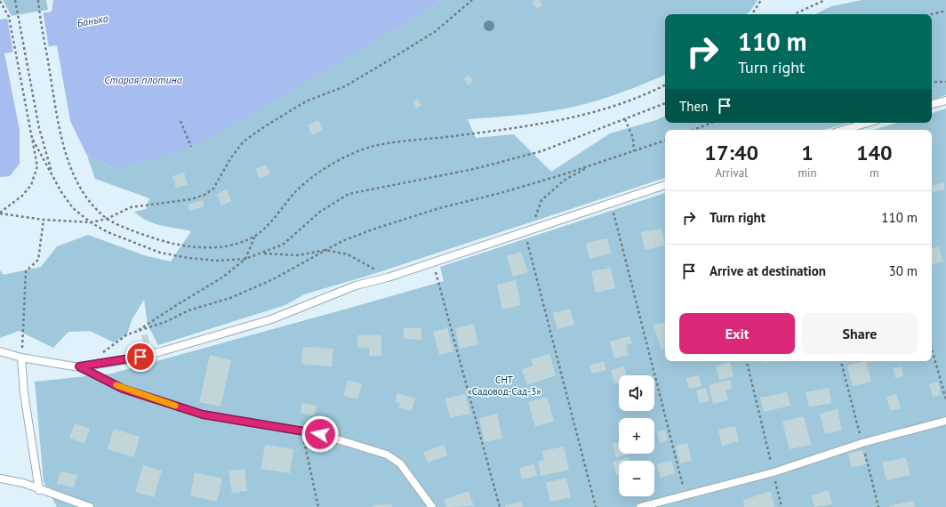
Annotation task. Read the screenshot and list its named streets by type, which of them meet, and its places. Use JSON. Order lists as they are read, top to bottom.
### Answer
{
  "water": ["Банька", "Старая плотина"],
  "parks": ["СНТ «Садовод-Сад-3»"],
  "page": {
    "turn": ["110 m", "Turn right"],
    "then": "Then",
    "eta": [
      "17:40",
      "Arrival",
      "1",
      "min",
      "140",
      "m"
    ],
    "list": [
      {
        "name": "Turn right",
        "value": "110 m"
      },
      {
        "name": "Arrive at destination",
        "value": "30 m"
      }
    ],
    "buttons": ["Exit", "Share"],
    "map_buttons": ["+", "−"]
  }
}
